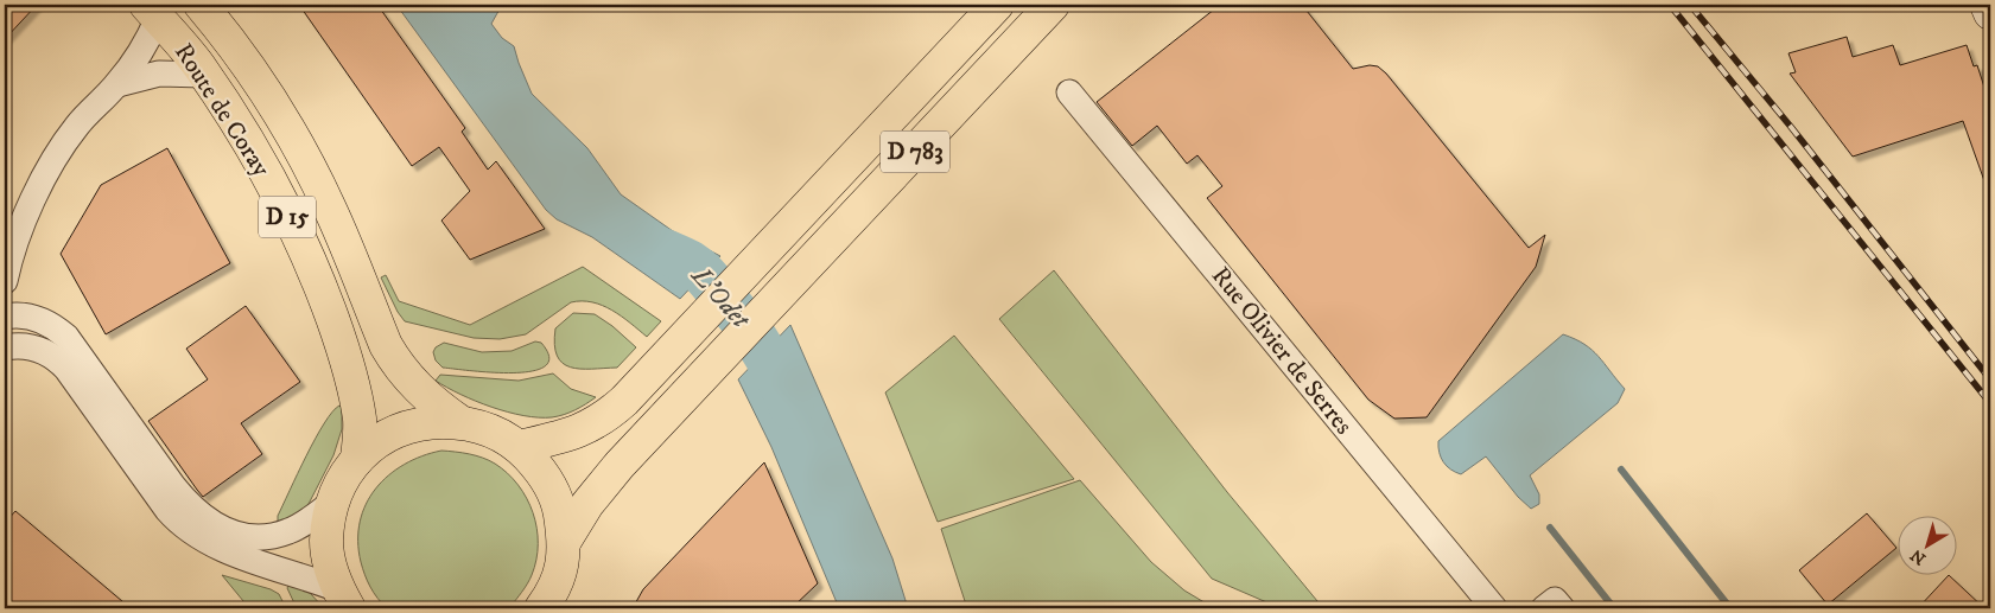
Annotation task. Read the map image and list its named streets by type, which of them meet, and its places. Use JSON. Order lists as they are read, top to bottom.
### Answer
{
  "streets": {
    "main road": ["Route de Coray", "D 783", "D 15"],
    "street": ["Rue Olivier de Serres"]
  },
  "water": ["L'Odet"],
  "north": "bottom left"
}
